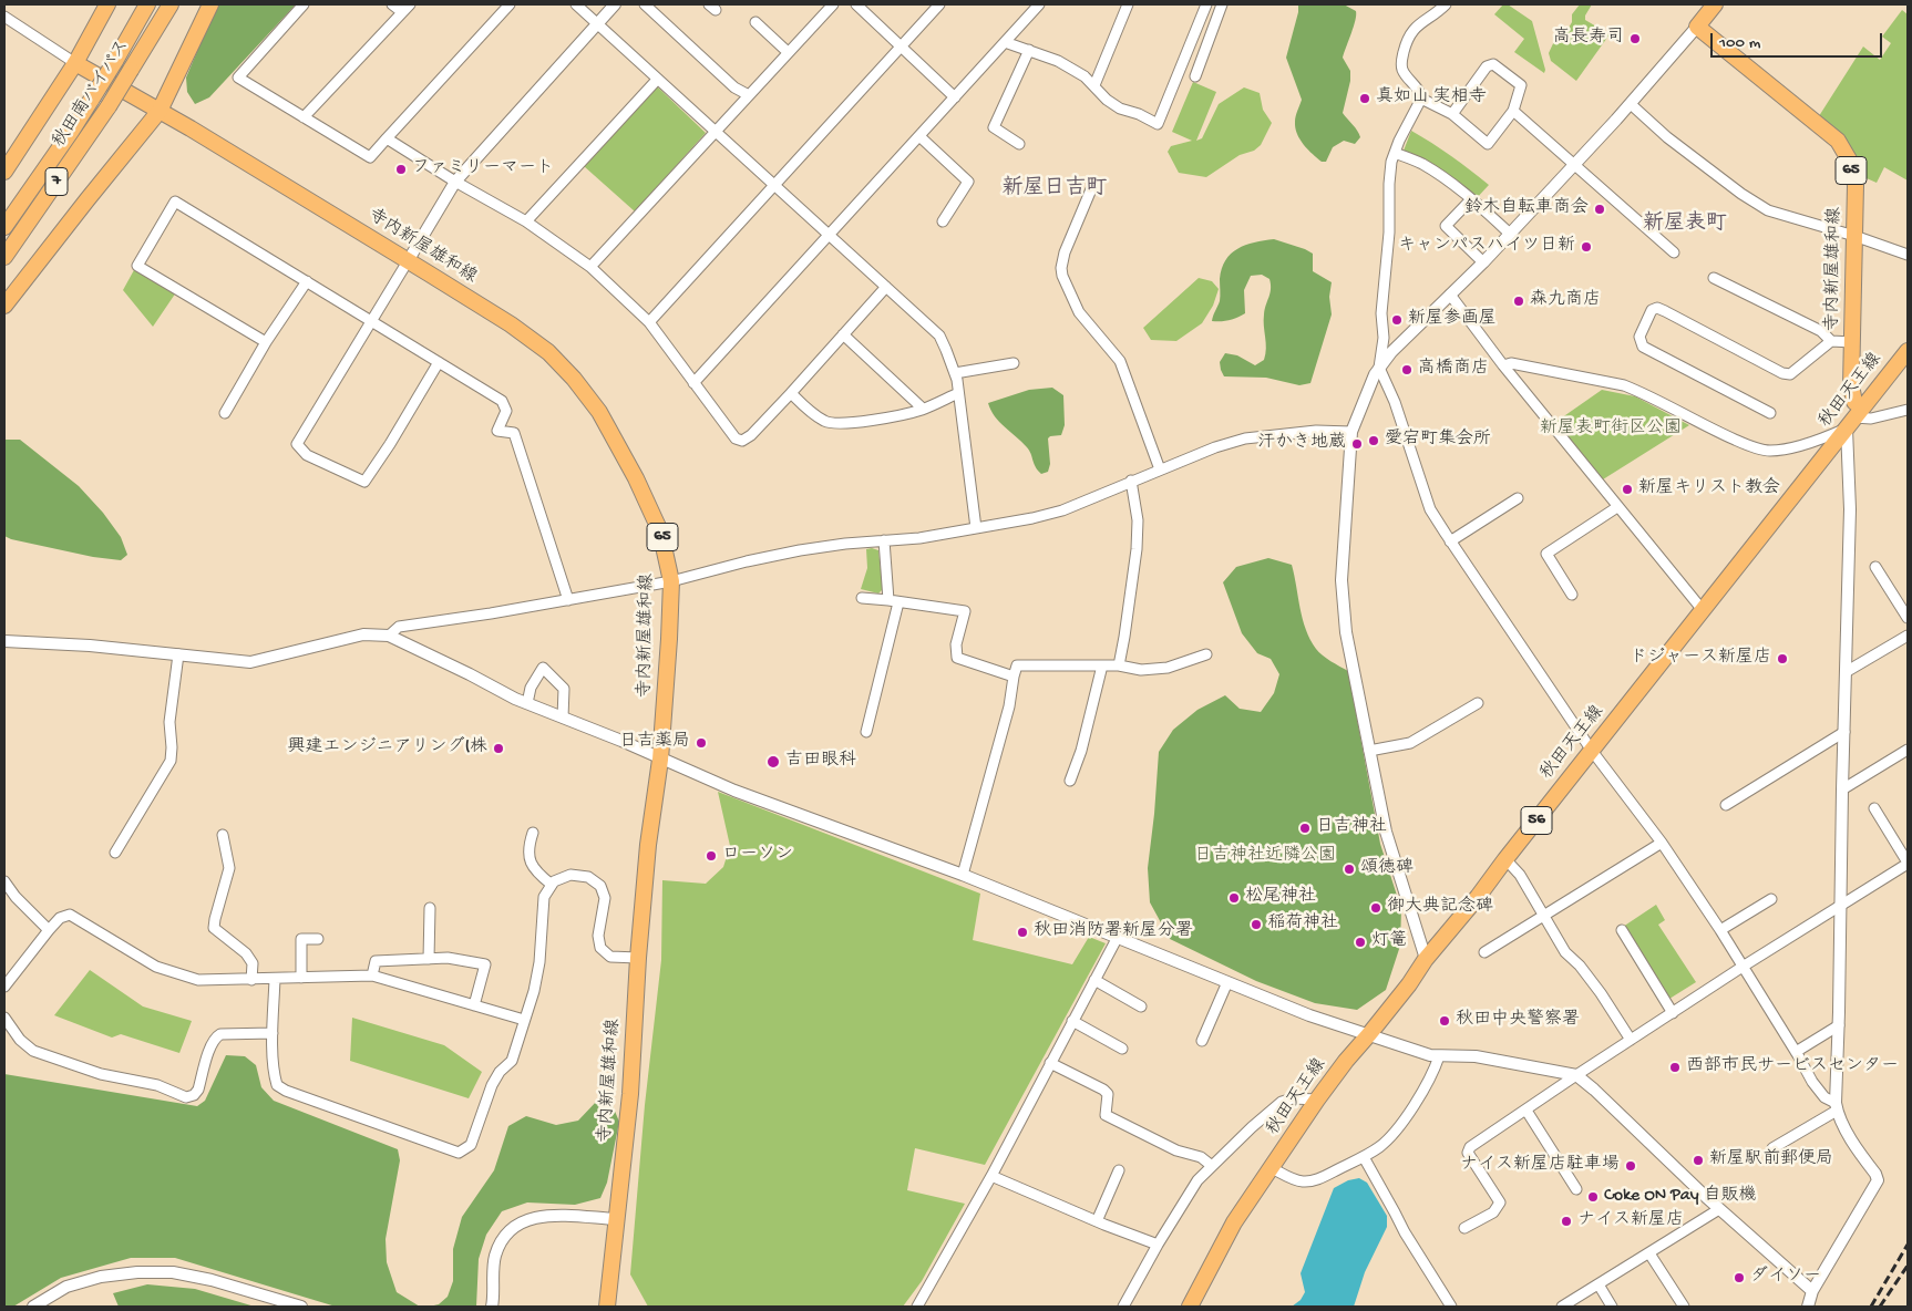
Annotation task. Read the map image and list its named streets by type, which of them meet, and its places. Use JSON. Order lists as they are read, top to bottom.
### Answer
{
  "streets": {
    "main road": [
      "秋田南バイパス",
      "65",
      "7",
      "寺内新屋雄和線",
      "秋田天王線",
      "56"
    ]
  },
  "crossings": [
    ["寺内新屋雄和線", "秋田天王線"]
  ],
  "districts": ["新屋日吉町", "新屋表町"],
  "parks": ["新屋表町街区公園", "日吉神社近隣公園"],
  "places": [
    "高長寿司",
    "真如山 実相寺",
    "ファミリーマート",
    "鈴木自転車商会",
    "キャンパスハイツ日新",
    "森九商店",
    "新屋参画屋",
    "高橋商店",
    "愛宕町集会所",
    "汗かき地蔵",
    "新屋キリスト教会",
    "ドジャース新屋店",
    "日吉薬局",
    "興建エンジニアリング(株",
    "吉田眼科",
    "日吉神社",
    "ローソン",
    "頌徳碑",
    "松尾神社",
    "御大典記念碑",
    "稲荷神社",
    "秋田消防署新屋分署",
    "灯篭",
    "秋田中央警察署",
    "西部市民サービスセンター",
    "新屋駅前郵便局",
    "ナイス新屋店駐車場",
    "Coke ON Pay 自販機",
    "ナイス新屋店",
    "ダイソー"
  ],
  "scale_bar": "100 m"
}
